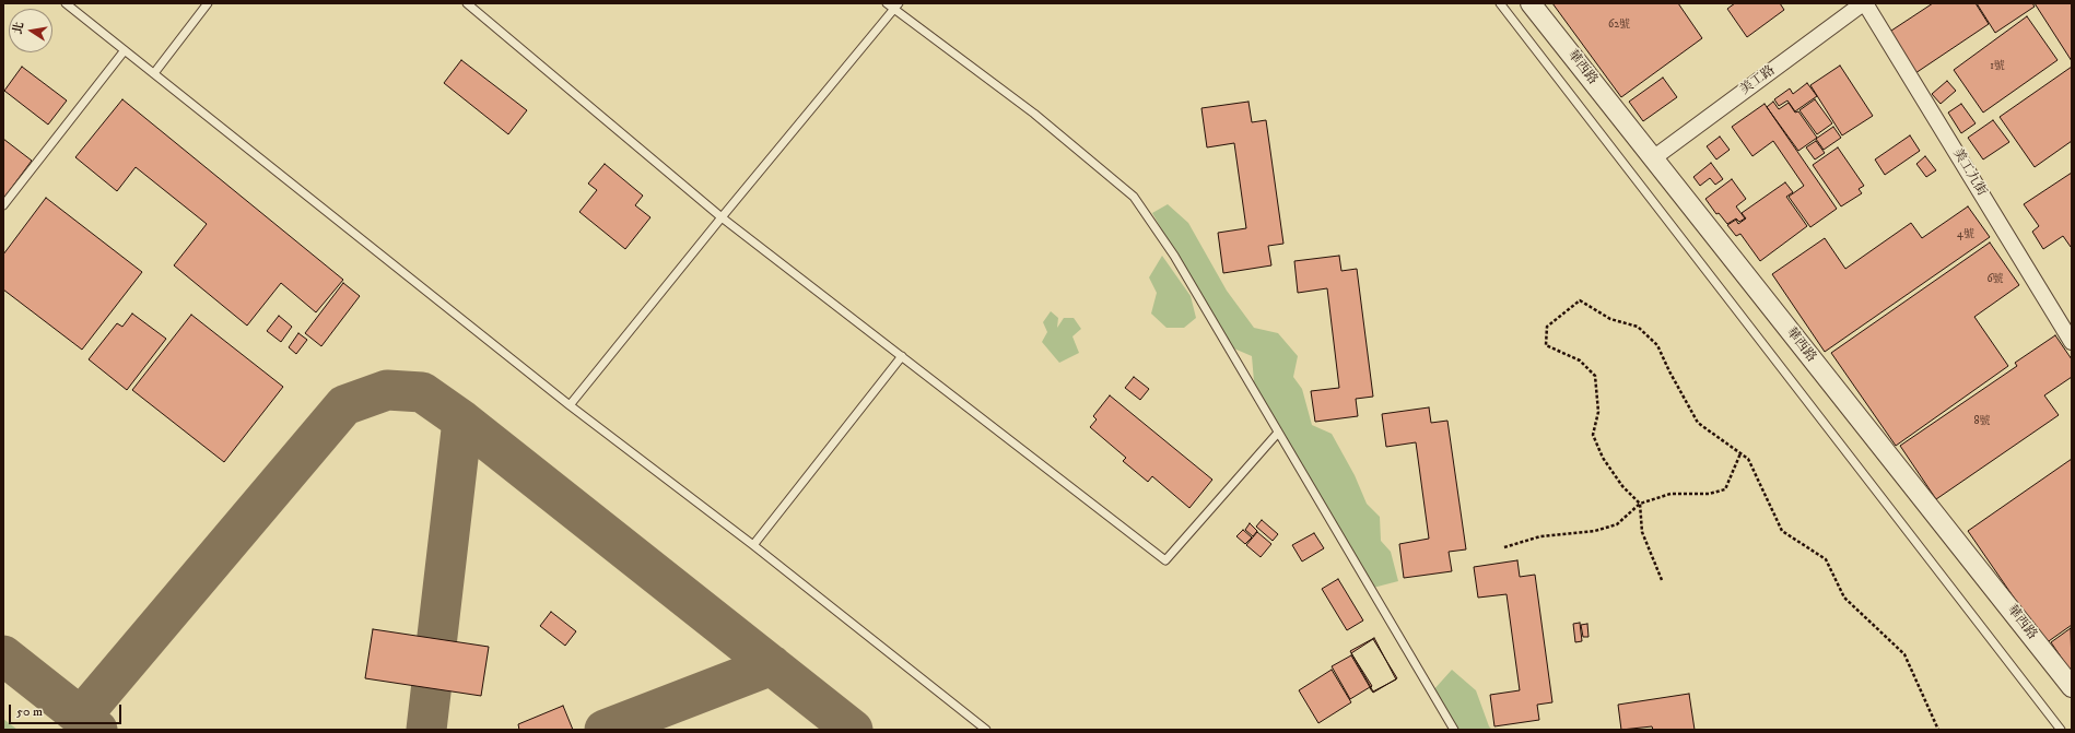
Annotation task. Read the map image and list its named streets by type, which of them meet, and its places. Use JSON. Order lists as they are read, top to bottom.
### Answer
{
  "streets": {
    "street": ["華西路", "美工路", "美工九街"]
  },
  "crossings": [
    ["華西路", "美工路"],
    ["美工路", "美工九街"]
  ],
  "house_numbers": [
    "62號",
    "1號",
    "4號",
    "6號",
    "8號"
  ],
  "scale_bar": "50 m",
  "north": "left"
}
